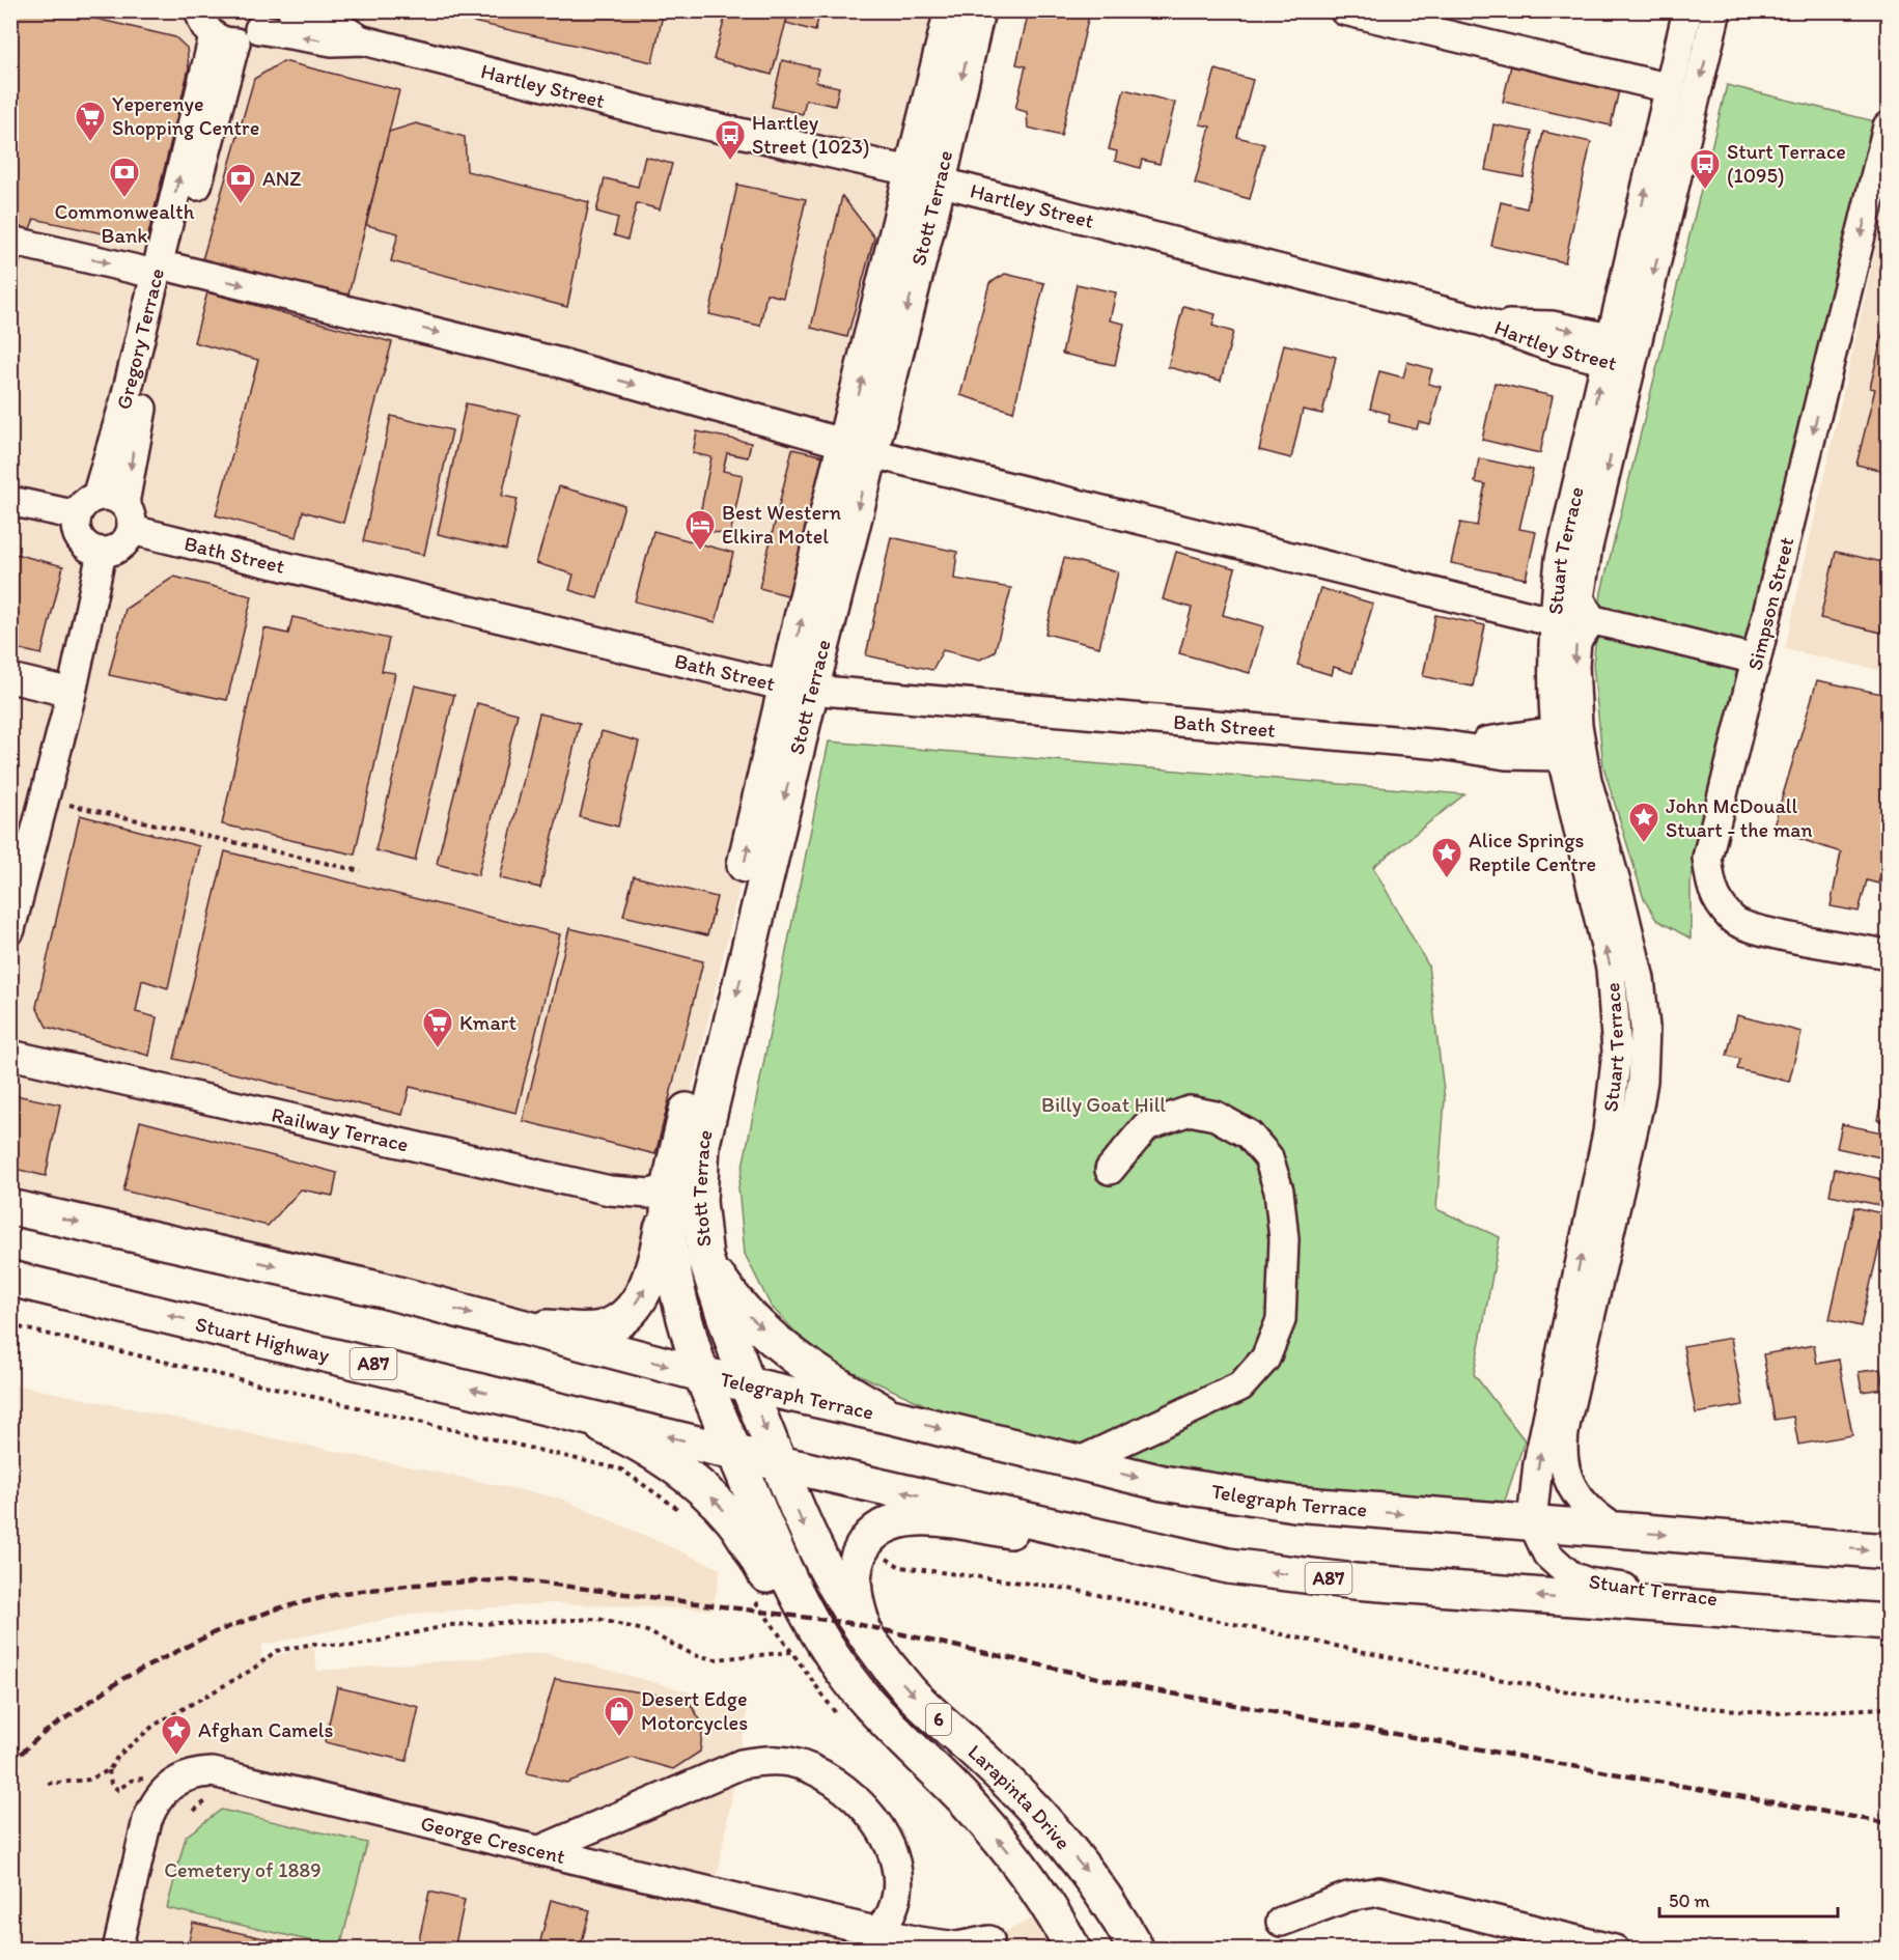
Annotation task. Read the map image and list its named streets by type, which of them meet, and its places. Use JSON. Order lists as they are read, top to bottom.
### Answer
{
  "streets": {
    "main road": [
      "Stott Terrace",
      "Stuart Highway",
      "A87",
      "Telegraph Terrace",
      "6",
      "Larapinta Drive"
    ],
    "street": [
      "Hartley Street",
      "Gregory Terrace",
      "Stuart Terrace",
      "Bath Street",
      "Simpson Street",
      "Railway Terrace",
      "George Crescent"
    ]
  },
  "crossings": [
    ["Hartley Street", "Stott Terrace"],
    ["Hartley Street", "Stuart Terrace"],
    ["Stott Terrace", "Bath Street"],
    ["Stott Terrace", "Railway Terrace"],
    ["Stott Terrace", "Telegraph Terrace"],
    ["Stott Terrace", "6"],
    ["Gregory Terrace", "Bath Street"],
    ["Stuart Terrace", "Bath Street"],
    ["Stuart Terrace", "A87"],
    ["Stuart Terrace", "Telegraph Terrace"],
    ["Stuart Highway", "A87"],
    ["Stuart Highway", "6"],
    ["Stuart Highway", "Larapinta Drive"],
    ["A87", "6"],
    ["A87", "Larapinta Drive"],
    ["Telegraph Terrace", "6"],
    ["6", "Larapinta Drive"]
  ],
  "one_way": ["Simpson Street"],
  "parks": ["Billy Goat Hill", "Cemetery of 1889"],
  "places": {
    "supermarket": ["Yeperenye Shopping Centre", "Kmart"],
    "bus stop": ["Hartley Street (1023)", "Sturt Terrace (1095)"],
    "bank": ["Commonwealth Bank", "ANZ"],
    "hotel": ["Best Western Elkira Motel"],
    "place": ["John McDouall Stuart - the man", "Alice Springs Reptile Centre", "Afghan Camels"],
    "shop": ["Desert Edge Motorcycles"]
  },
  "scale_bar": "50 m"
}
